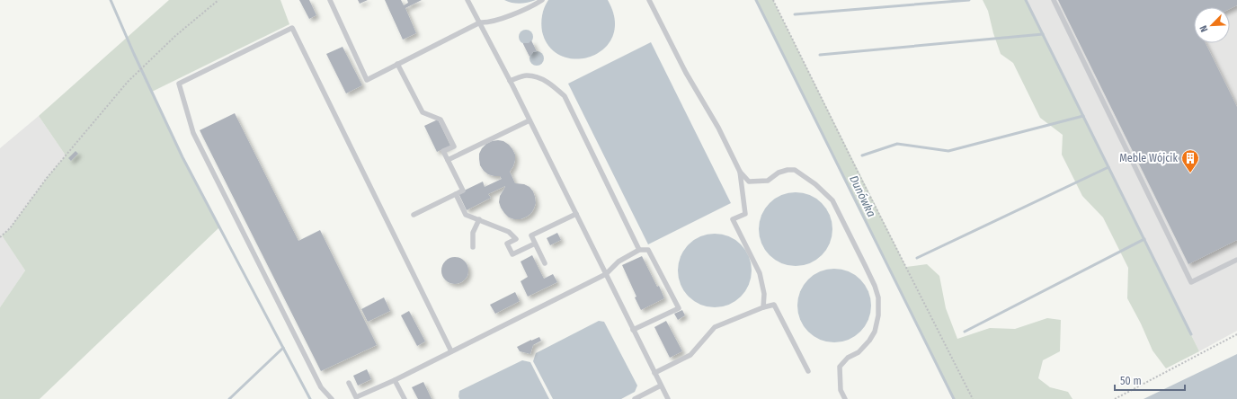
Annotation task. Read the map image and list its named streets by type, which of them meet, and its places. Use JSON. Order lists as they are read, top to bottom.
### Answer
{
  "water": ["Dunówka"],
  "places": {
    "building": ["Meble Wójcik"]
  },
  "scale_bar": "50 m",
  "north": "bottom left"
}
